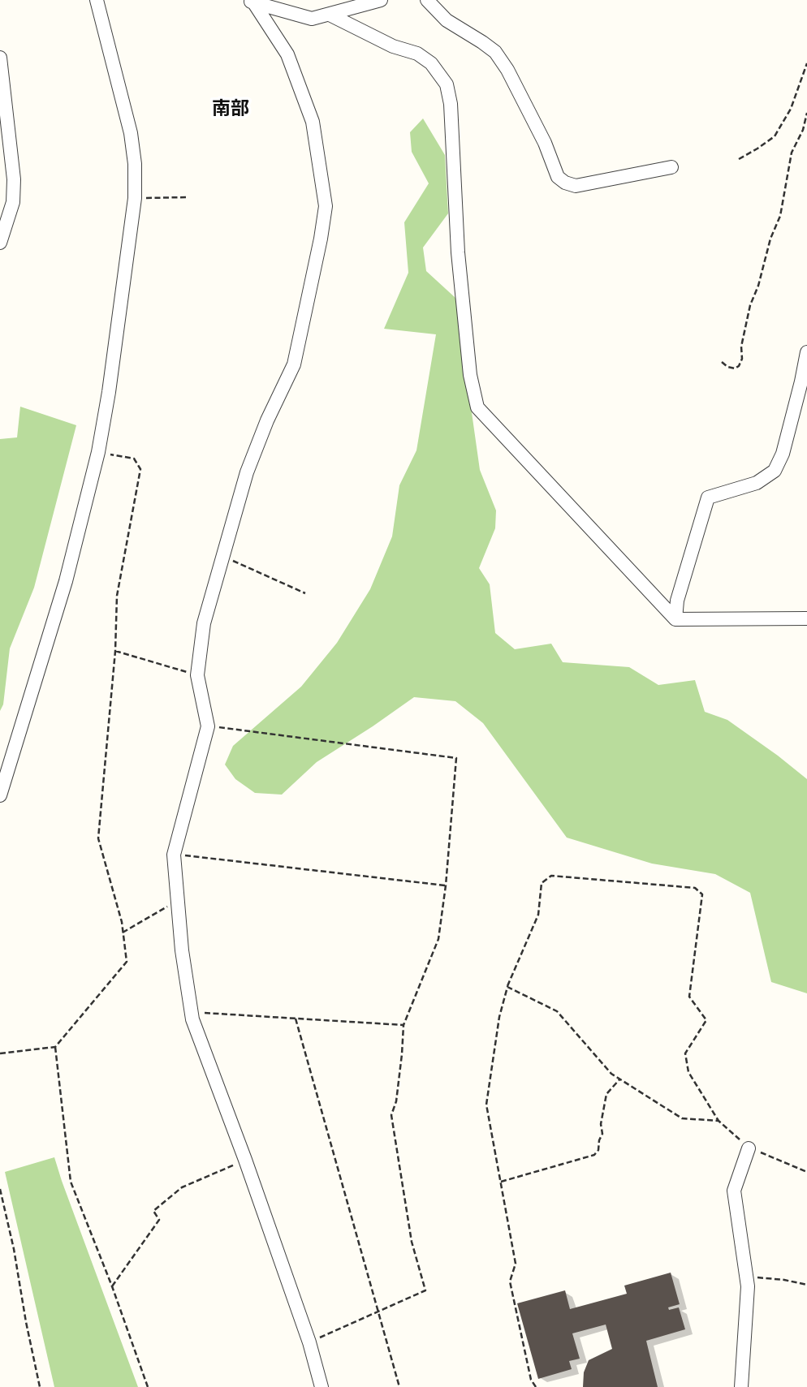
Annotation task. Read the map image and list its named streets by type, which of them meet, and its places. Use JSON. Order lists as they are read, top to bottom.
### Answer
{
  "districts": ["南部"]
}
